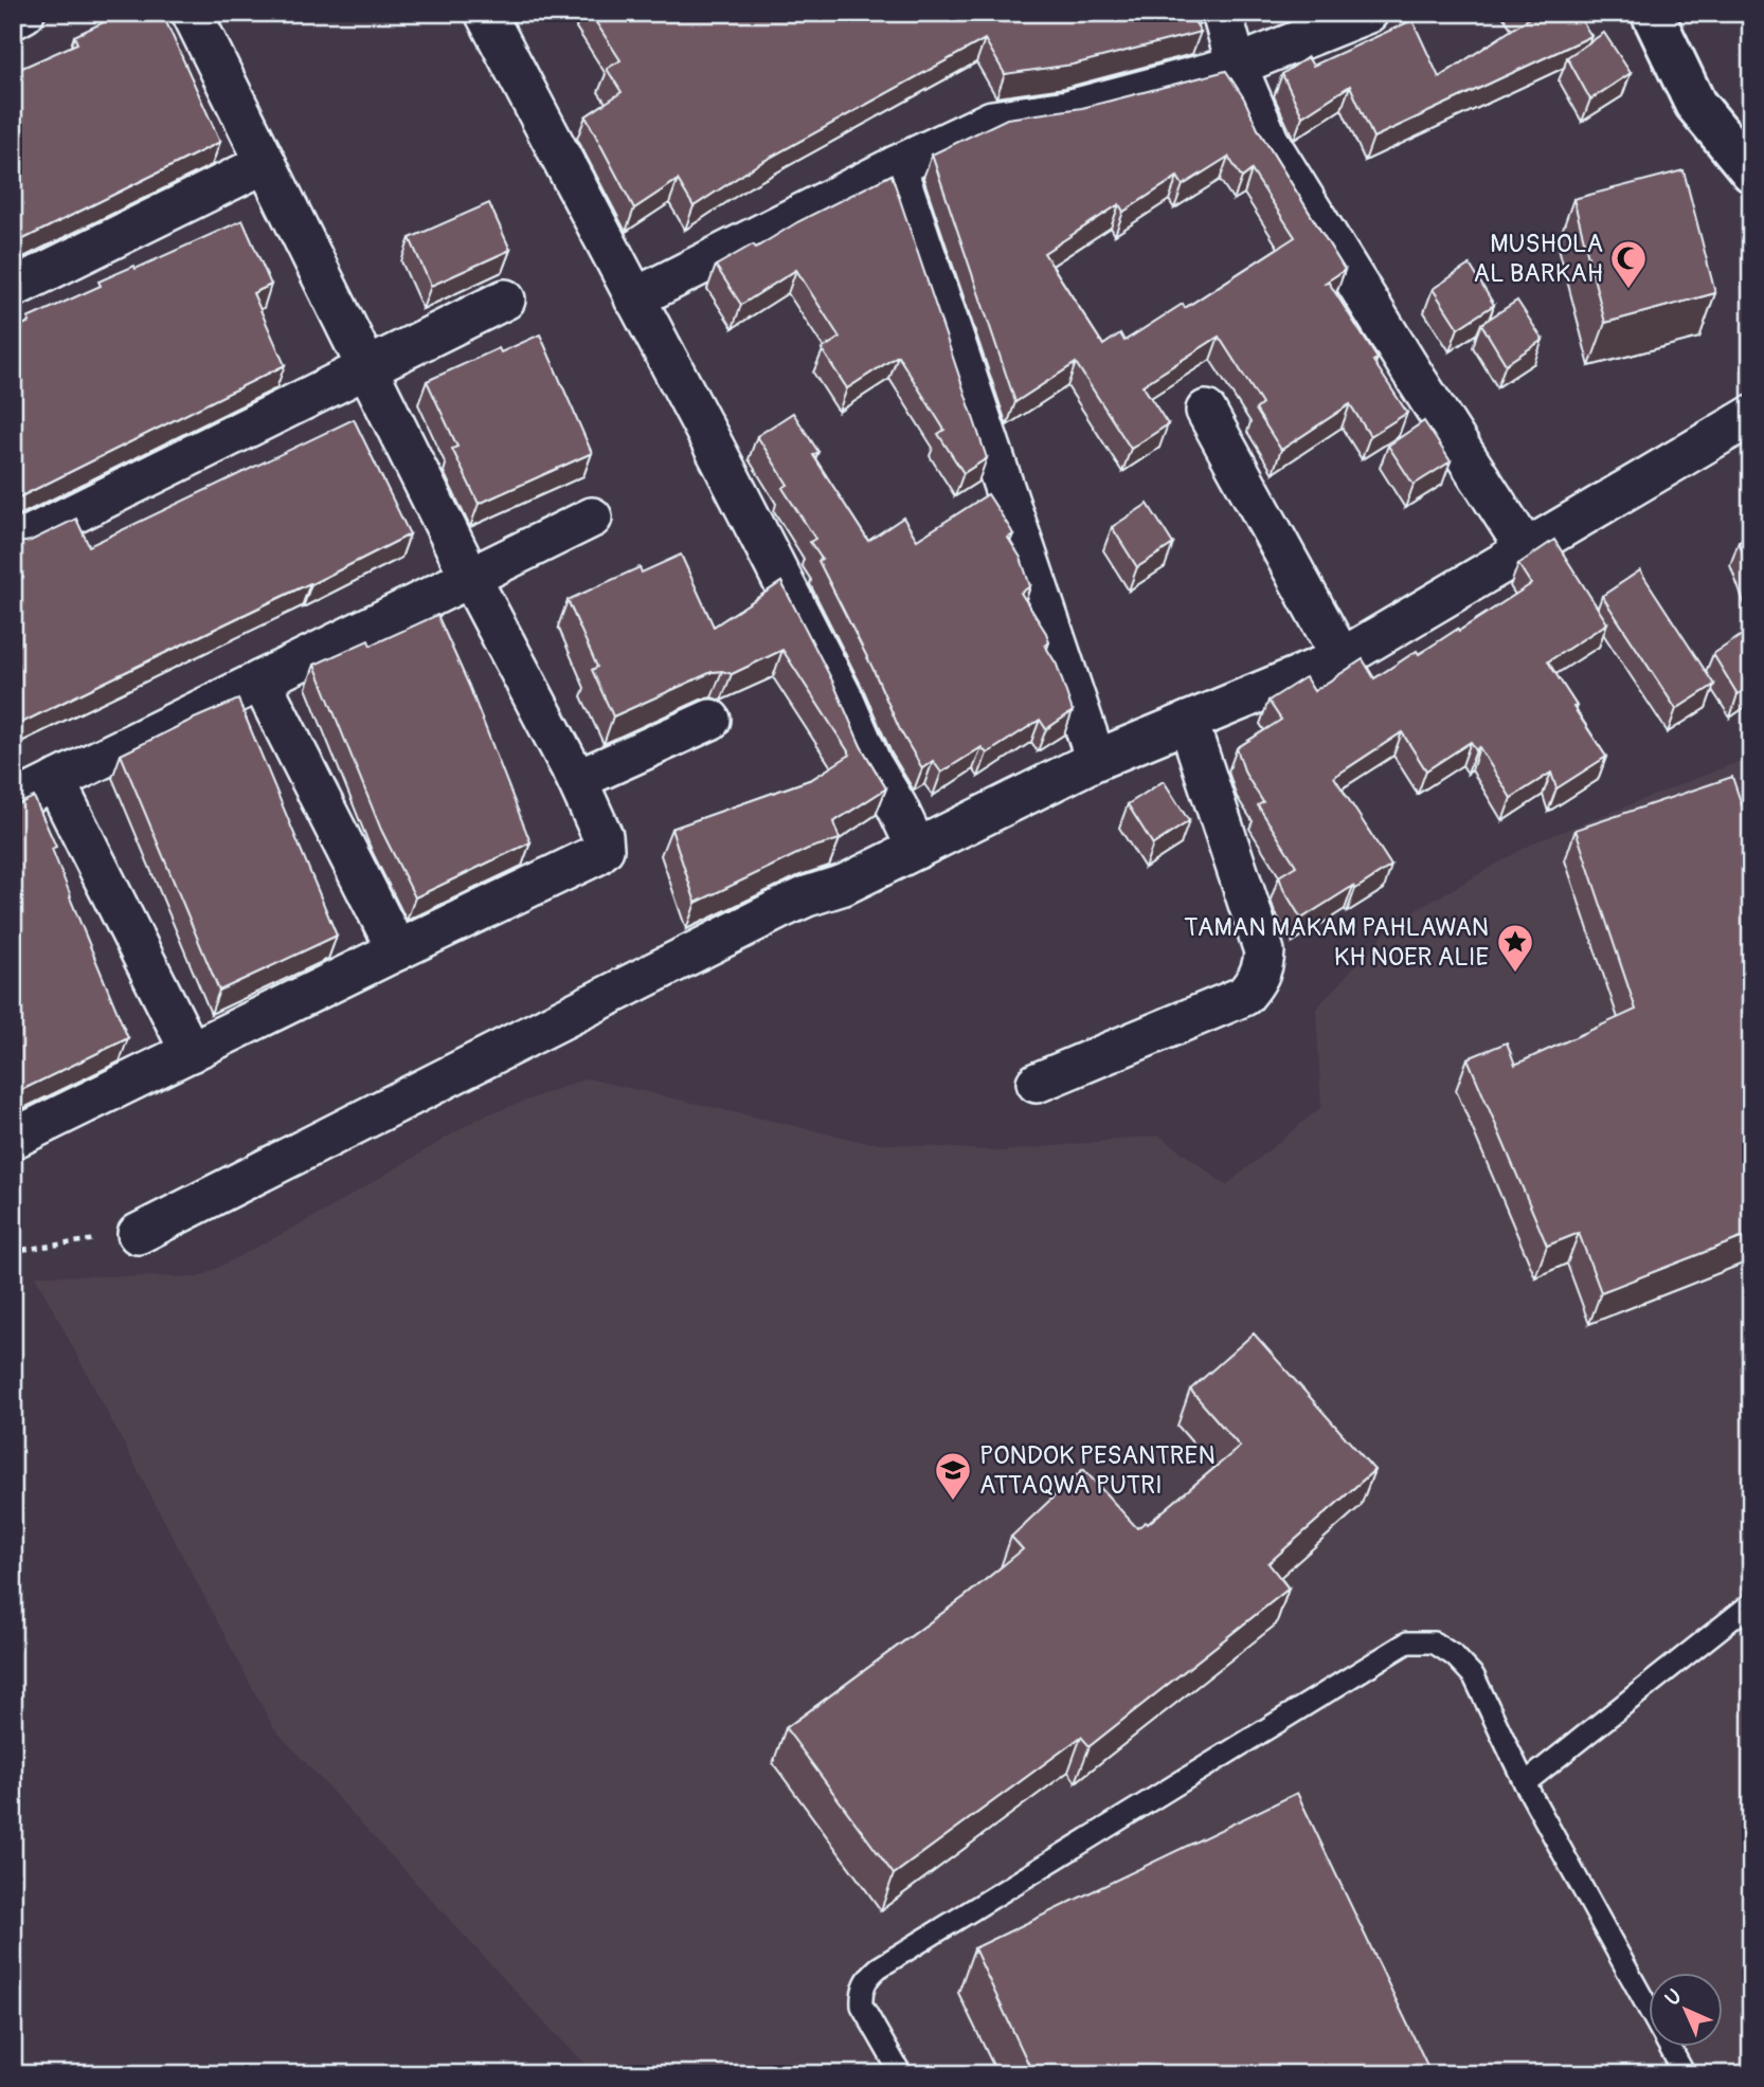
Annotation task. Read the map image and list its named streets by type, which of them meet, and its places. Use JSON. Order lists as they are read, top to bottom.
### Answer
{
  "places": {
    "mosque": ["MUSHOLA AL BARKAH"],
    "place": ["TAMAN MAKAM PAHLAWAN KH NOER ALIE"],
    "school or university": ["PONDOK PESANTREN ATTAQWA PUTRI"]
  },
  "north": "top left"
}
